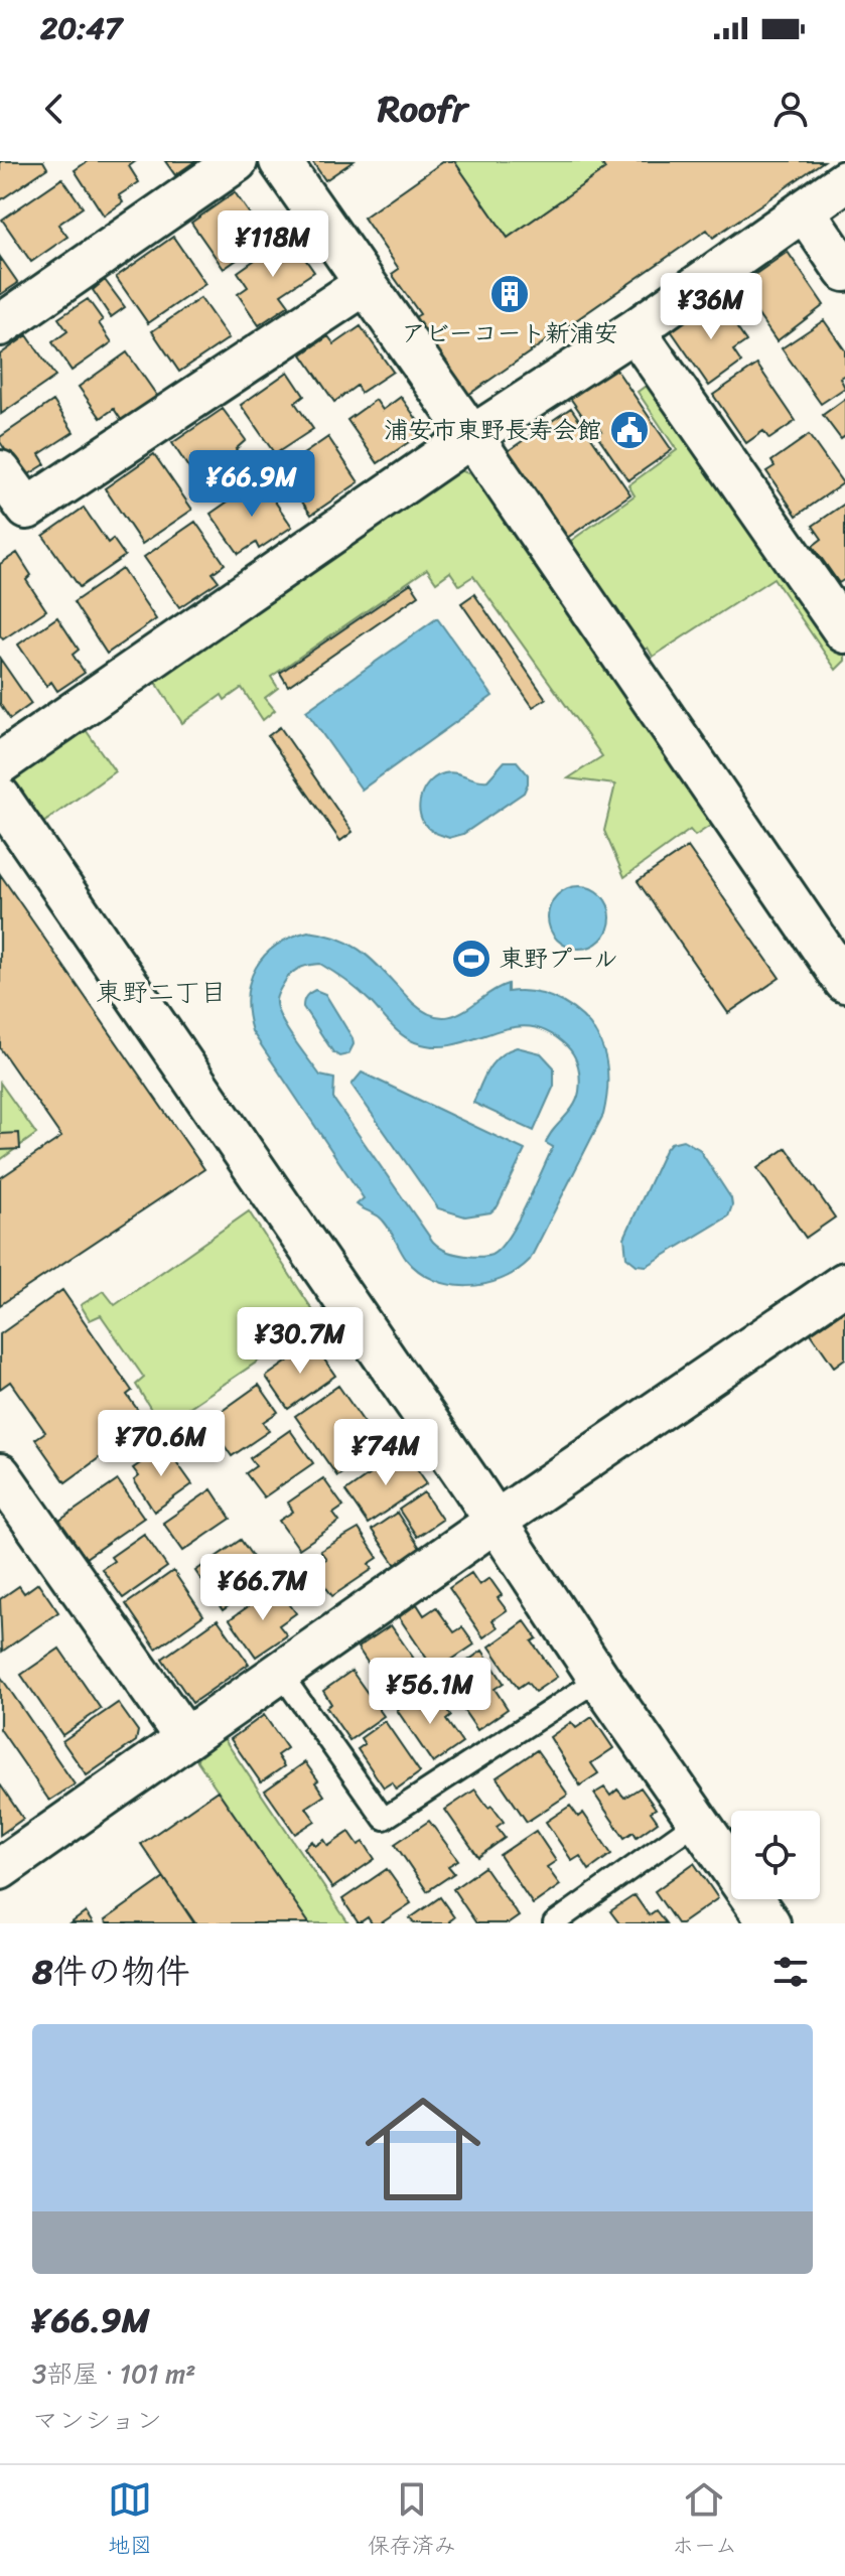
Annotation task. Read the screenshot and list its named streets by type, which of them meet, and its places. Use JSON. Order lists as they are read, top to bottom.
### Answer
{
  "districts": ["東野二丁目"],
  "places": {
    "building": ["アビーコート新浦安"],
    "public building": ["浦安市東野長寿会館"],
    "sports": ["東野プール"]
  },
  "page": {
    "status": "20:47",
    "header": "Roofr",
    "price": [
      "¥118M",
      "¥36M",
      "¥66.9M",
      "¥30.7M",
      "¥70.6M",
      "¥74M",
      "¥66.7M",
      "¥56.1M"
    ],
    "heading": "8件の物件",
    "list": [
      {
        "name": "¥66.9M",
        "note": "3部屋 · 101 m² · マンション"
      }
    ],
    "tabs": ["地図", "保存済み", "ホーム"]
  }
}
